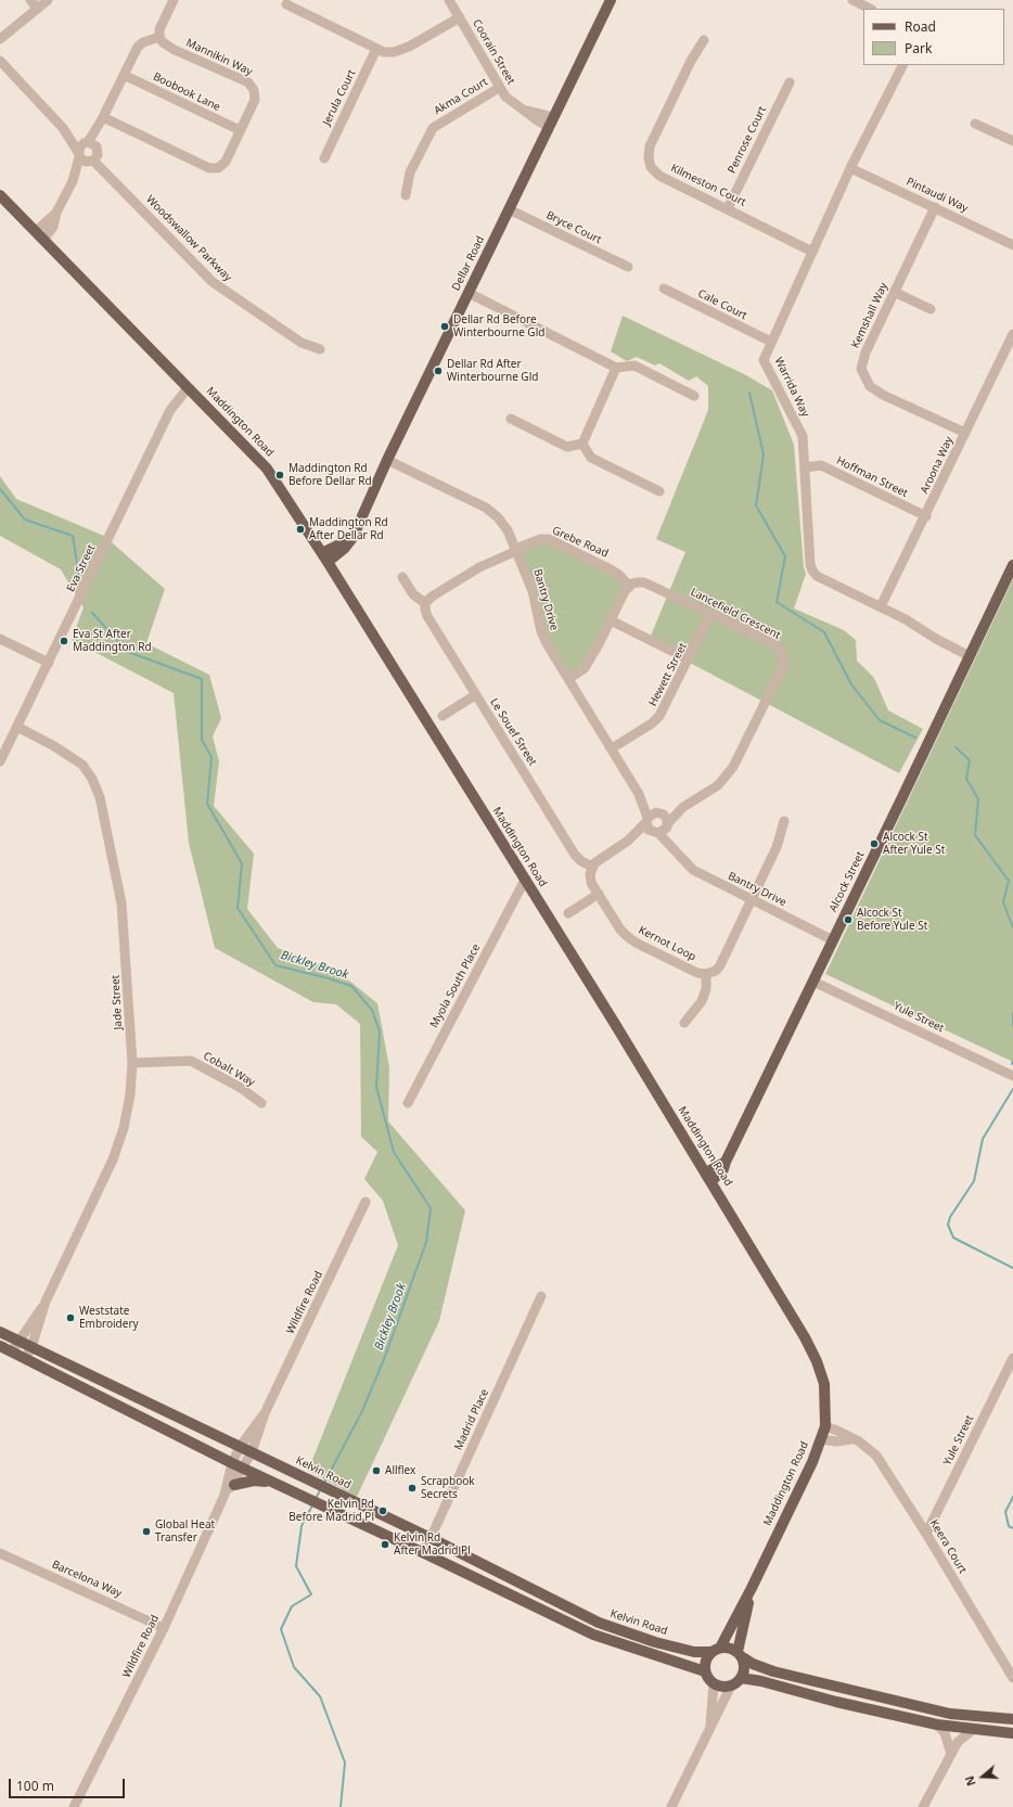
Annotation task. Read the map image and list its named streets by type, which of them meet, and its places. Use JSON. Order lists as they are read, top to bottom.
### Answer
{
  "streets": {
    "main road": [
      "Dellar Road",
      "Maddington Road",
      "Alcock Street",
      "Kelvin Road"
    ],
    "street": [
      "Coorain Street",
      "Mannikin Way",
      "Boobook Lane",
      "Akma Court",
      "Jerula Court",
      "Penrose Court",
      "Kilmeston Court",
      "Pintaudi Way",
      "Bryce Court",
      "Woodswallow Parkway",
      "Cale Court",
      "Kemshall Way",
      "Warrida Way",
      "Aroona Way",
      "Hoffman Street",
      "Grebe Road",
      "Eva Street",
      "Bantry Drive",
      "Lancefield Crescent",
      "Hewett Street",
      "Le Souef Street",
      "Kernot Loop",
      "Myola South Place",
      "Jade Street",
      "Yule Street",
      "Cobalt Way",
      "Wildfire Road",
      "Madrid Place",
      "Keera Court",
      "Barcelona Way"
    ]
  },
  "crossings": [
    ["Coorain Street", "Akma Court"],
    ["Coorain Street", "Dellar Road"],
    ["Mannikin Way", "Boobook Lane"],
    ["Penrose Court", "Kilmeston Court"],
    ["Kilmeston Court", "Warrida Way"],
    ["Pintaudi Way", "Kemshall Way"],
    ["Pintaudi Way", "Warrida Way"],
    ["Bryce Court", "Dellar Road"],
    ["Dellar Road", "Maddington Road"],
    ["Dellar Road", "Bantry Drive"],
    ["Cale Court", "Warrida Way"],
    ["Kemshall Way", "Aroona Way"],
    ["Warrida Way", "Aroona Way"],
    ["Warrida Way", "Hoffman Street"],
    ["Warrida Way", "Alcock Street"],
    ["Maddington Road", "Eva Street"],
    ["Maddington Road", "Alcock Street"],
    ["Maddington Road", "Myola South Place"],
    ["Maddington Road", "Kelvin Road"],
    ["Maddington Road", "Keera Court"],
    ["Aroona Way", "Hoffman Street"],
    ["Grebe Road", "Bantry Drive"],
    ["Grebe Road", "Lancefield Crescent"],
    ["Eva Street", "Jade Street"],
    ["Bantry Drive", "Lancefield Crescent"],
    ["Bantry Drive", "Hewett Street"],
    ["Bantry Drive", "Alcock Street"],
    ["Lancefield Crescent", "Hewett Street"],
    ["Le Souef Street", "Kernot Loop"],
    ["Alcock Street", "Yule Street"],
    ["Jade Street", "Cobalt Way"],
    ["Jade Street", "Kelvin Road"],
    ["Yule Street", "Keera Court"],
    ["Wildfire Road", "Kelvin Road"],
    ["Wildfire Road", "Barcelona Way"],
    ["Madrid Place", "Kelvin Road"]
  ],
  "water": ["Bickley Brook"],
  "places": [
    "Dellar Rd Before Winterbourne Gld",
    "Dellar Rd After Winterbourne Gld",
    "Maddington Rd Before Dellar Rd",
    "Maddington Rd After Dellar Rd",
    "Eva St After Maddington Rd",
    "Alcock St After Yule St",
    "Alcock St Before Yule St",
    "Weststate Embroidery",
    "Allflex",
    "Scrapbook Secrets",
    "Kelvin Rd Before Madrid Pl",
    "Global Heat Transfer",
    "Kelvin Rd After Madrid Pl"
  ],
  "legend": ["Road", "Park"],
  "scale_bar": "100 m",
  "north": "left"
}
